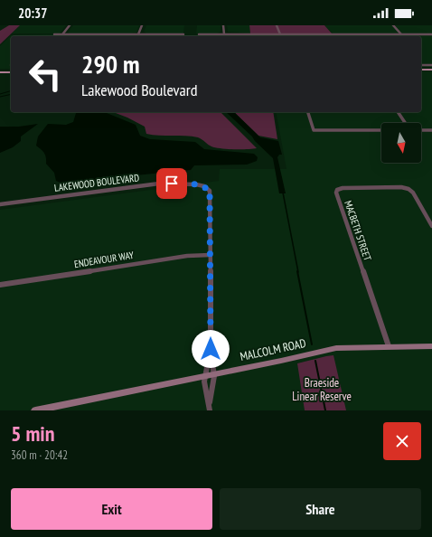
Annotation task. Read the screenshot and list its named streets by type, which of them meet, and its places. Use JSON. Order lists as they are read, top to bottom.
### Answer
{
  "streets": {
    "street": [
      "LAKEWOOD BOULEVARD",
      "MACBETH STREET",
      "ENDEAVOUR WAY",
      "MALCOLM ROAD"
    ]
  },
  "crossings": [
    ["LAKEWOOD BOULEVARD", "ENDEAVOUR WAY"],
    ["LAKEWOOD BOULEVARD", "MALCOLM ROAD"],
    ["MACBETH STREET", "MALCOLM ROAD"]
  ],
  "parks": ["Braeside Linear Reserve"],
  "north": "bottom",
  "page": {
    "status": "20:37",
    "turn": ["290 m", "Lakewood Boulevard"],
    "heading": ["5 min", "360 m · 20:42"],
    "buttons": ["Exit", "Share"]
  }
}
